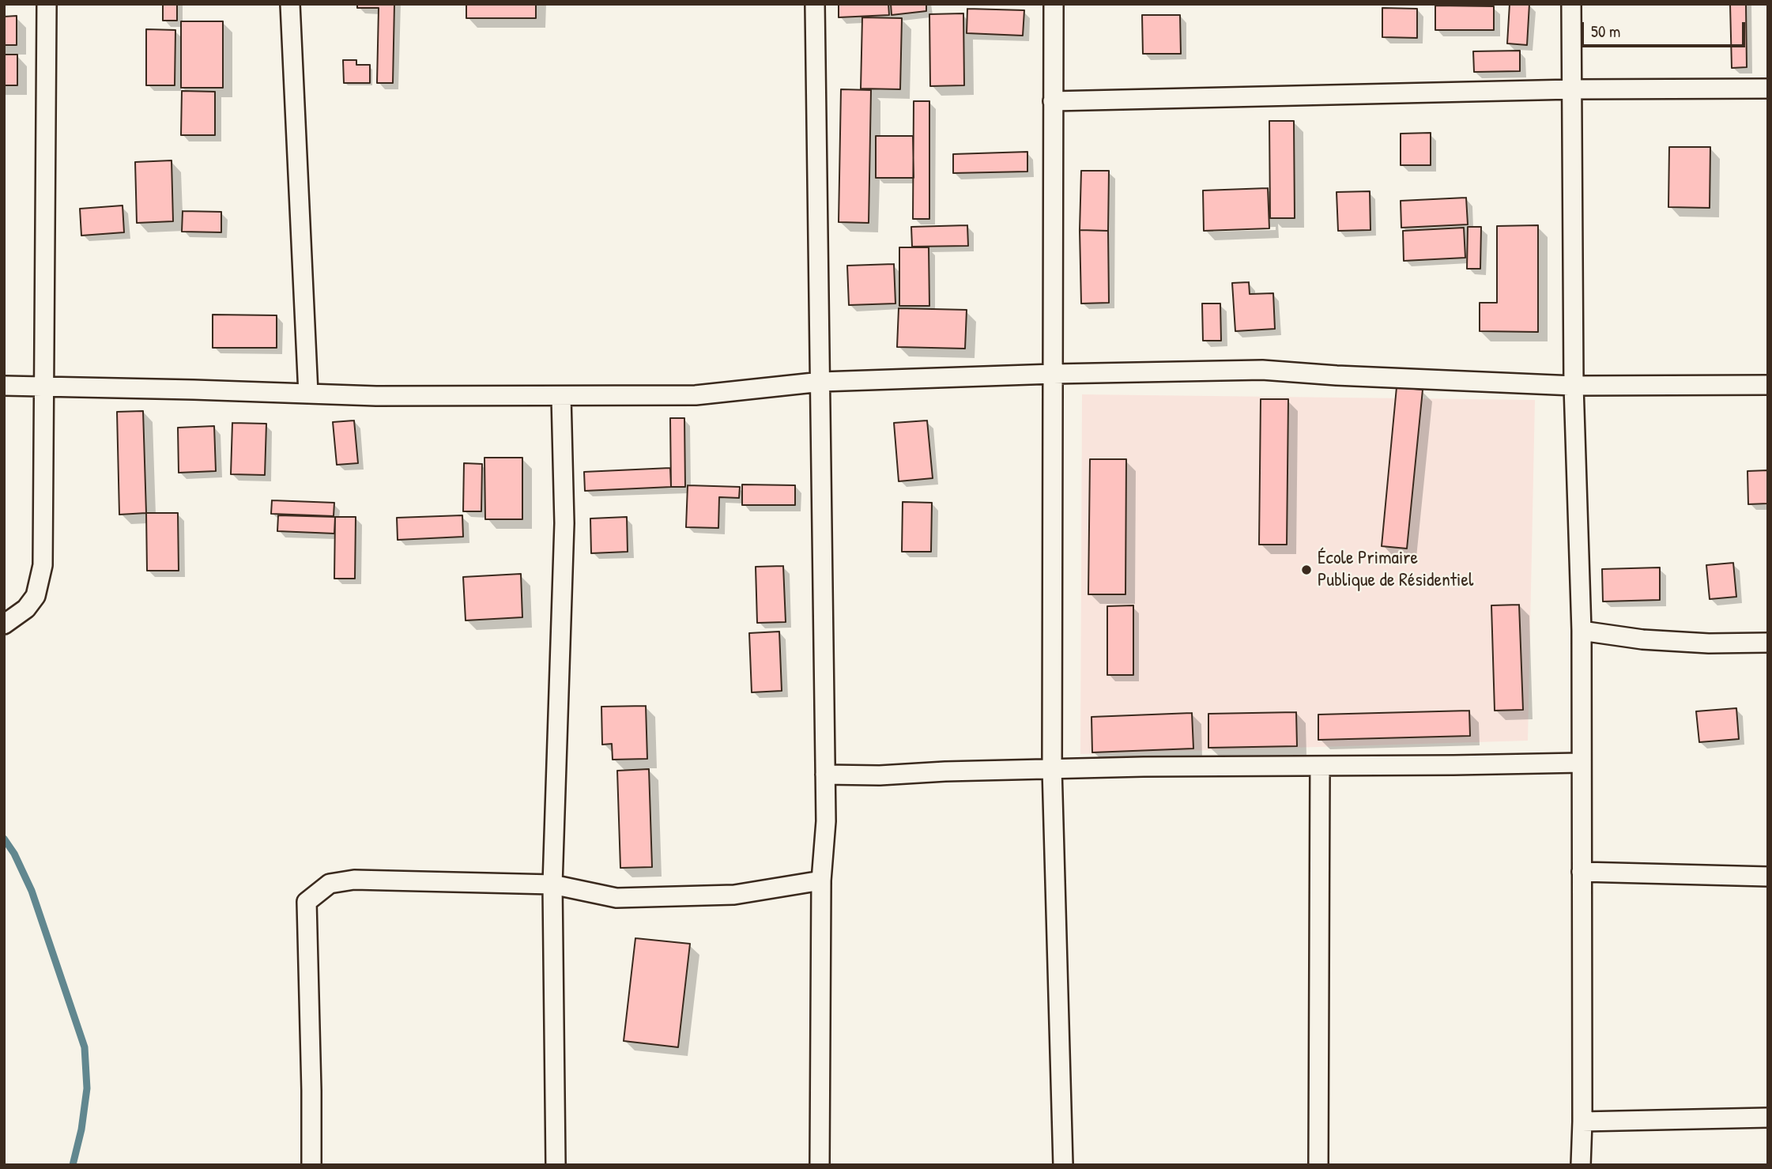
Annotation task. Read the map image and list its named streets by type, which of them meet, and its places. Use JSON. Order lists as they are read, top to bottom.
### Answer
{
  "places": ["École Primaire Publique de Résidentiel"],
  "scale_bar": "50 m"
}
